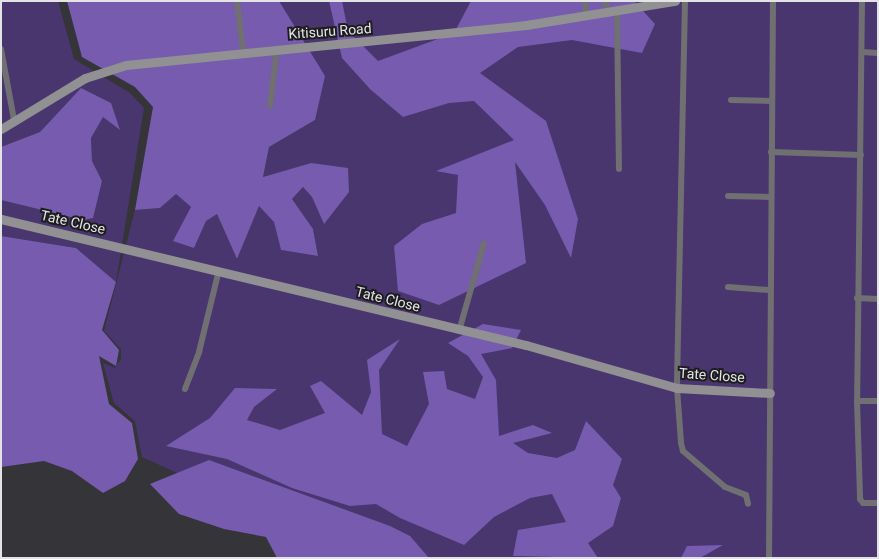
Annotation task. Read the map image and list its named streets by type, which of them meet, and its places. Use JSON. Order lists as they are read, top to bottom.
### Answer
{
  "streets": {
    "street": ["Kitisuru Road", "Tate Close"]
  }
}
